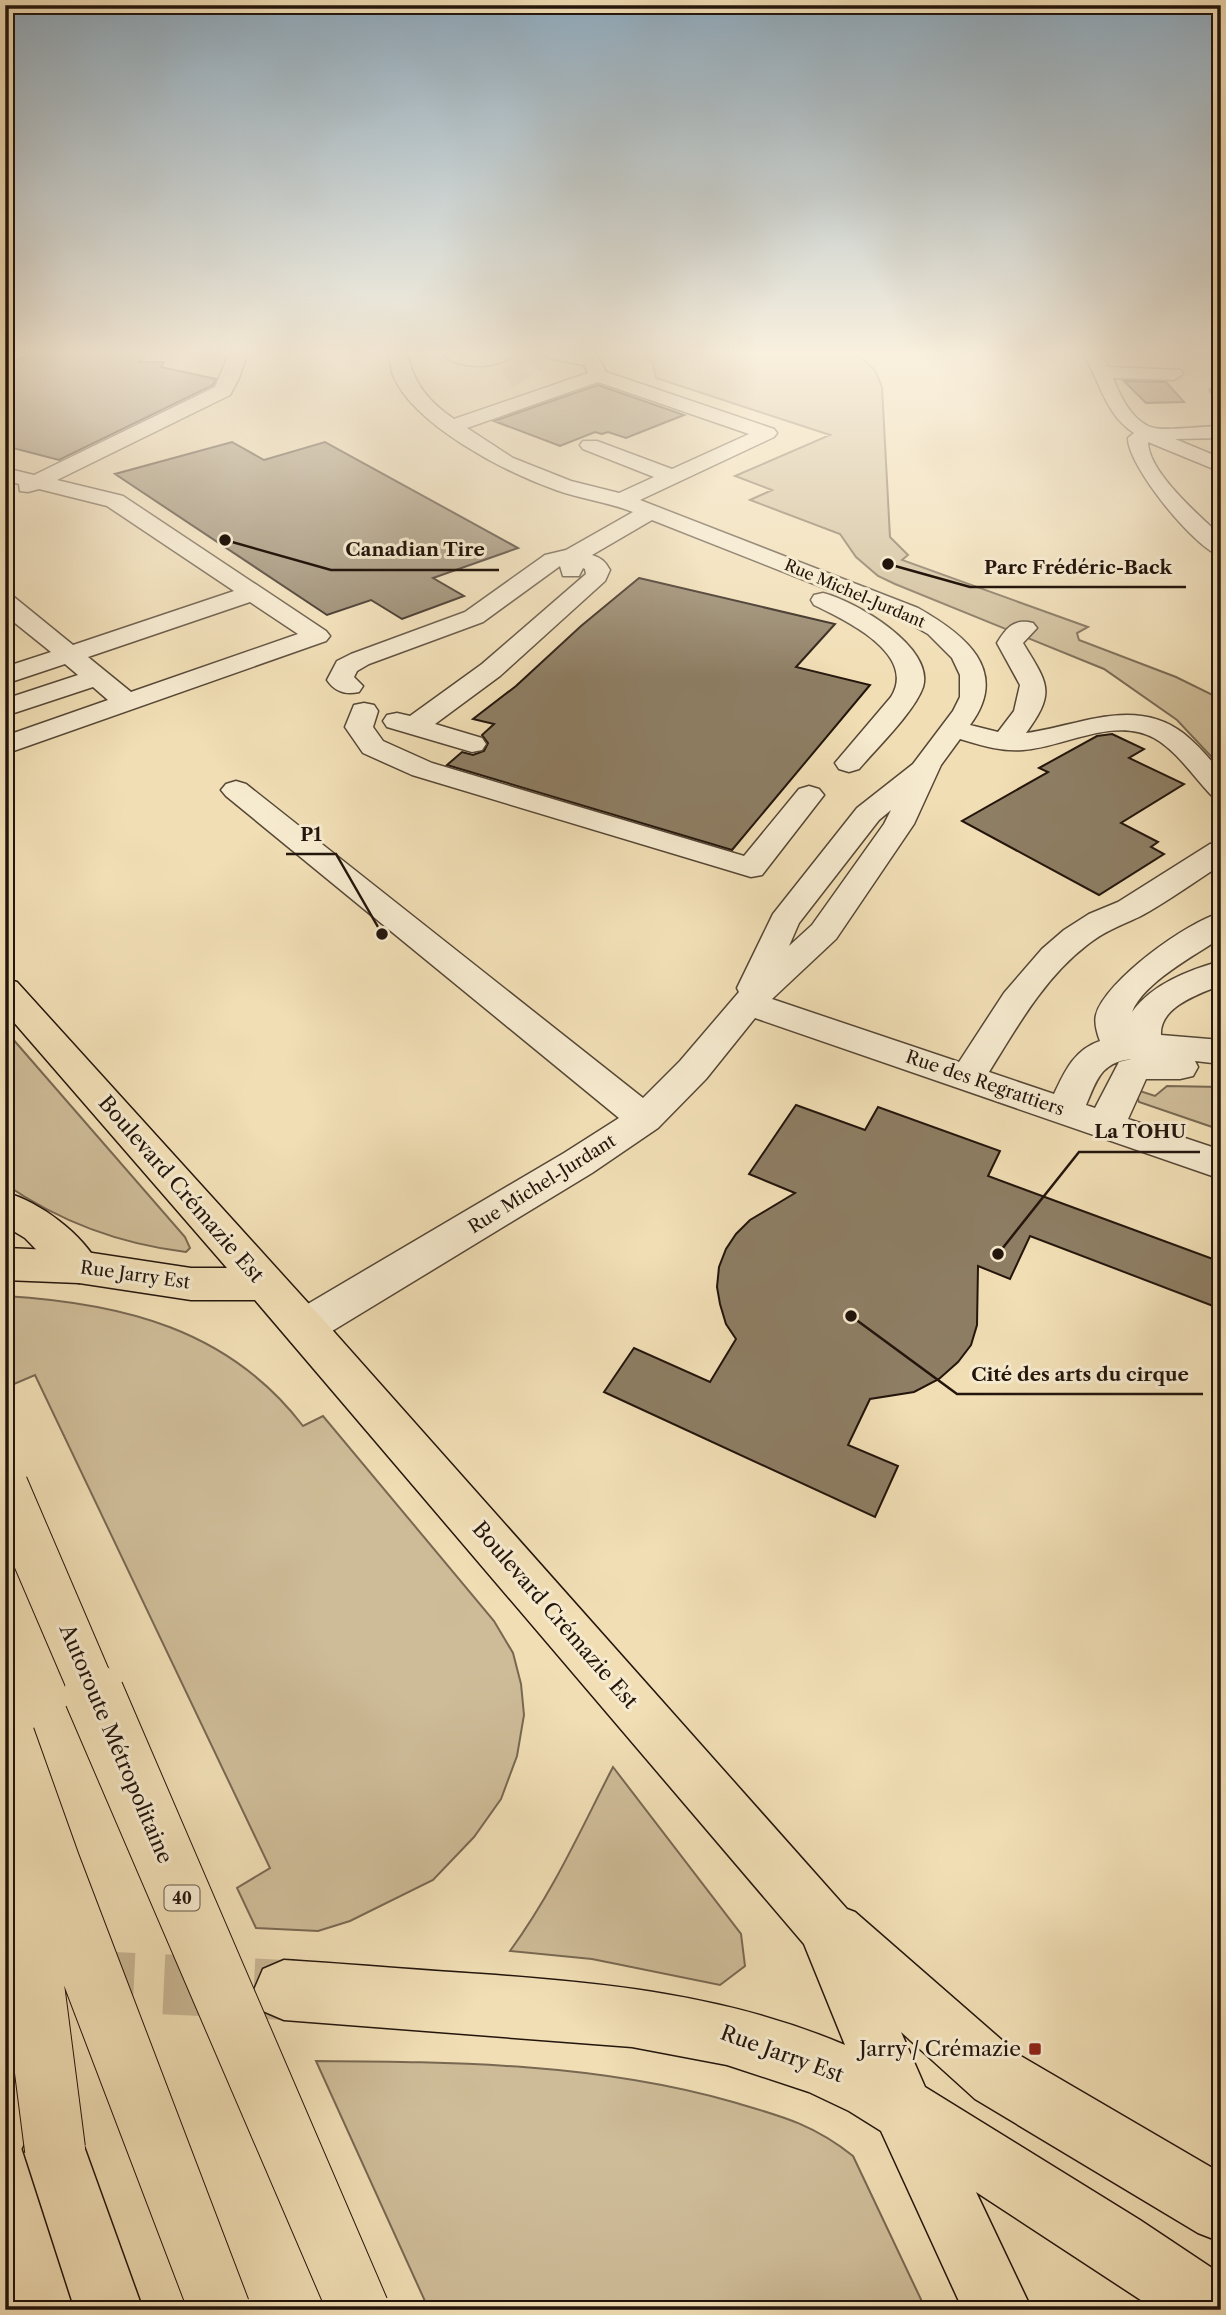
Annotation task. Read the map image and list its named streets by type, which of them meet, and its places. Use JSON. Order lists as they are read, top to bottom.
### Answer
{
  "streets": {
    "main road": [
      "Boulevard Crémazie Est",
      "Rue Jarry Est",
      "Autoroute Métropolitaine",
      "40"
    ],
    "street": ["Rue Michel-Jurdant", "Rue des Regrattiers"]
  },
  "crossings": [
    ["Rue Michel-Jurdant", "Rue des Regrattiers"],
    ["Rue Michel-Jurdant", "Boulevard Crémazie Est"],
    ["Boulevard Crémazie Est", "Rue Jarry Est"]
  ],
  "places": {
    "other": [
      "Canadian Tire",
      "Parc Frédéric-Back",
      "P1",
      "La TOHU",
      "Cité des arts du cirque"
    ],
    "transit": ["Jarry / Crémazie"]
  }
}
